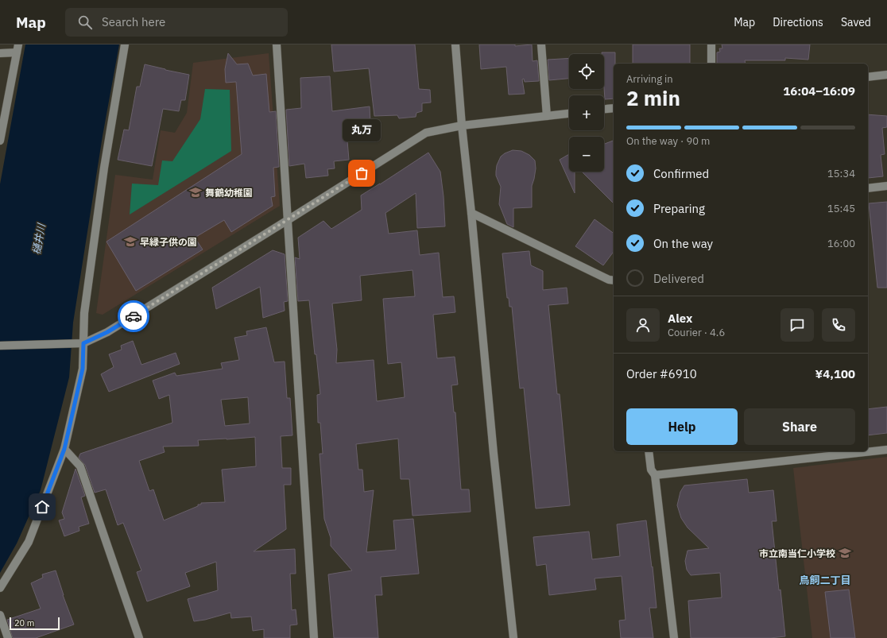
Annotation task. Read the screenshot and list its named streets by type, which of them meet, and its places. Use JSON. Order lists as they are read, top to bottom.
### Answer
{
  "districts": ["鳥飼二丁目"],
  "water": ["樋井川"],
  "places": {
    "other": ["丸万"],
    "school or university": ["舞鶴幼稚園", "早緑子供の園", "市立南当仁小学校"]
  },
  "scale_bar": "20 m",
  "page": {
    "header": "Map",
    "search": "Search here",
    "nav": ["Map", "Directions", "Saved"],
    "map_buttons": ["+", "−"],
    "heading": ["2 min", "Arriving in", "16:04–16:09"],
    "panel": [
      "Alex",
      "Courier · 4.6",
      "Order #6910",
      "¥4,100"
    ],
    "bar": "On the way · 90 m",
    "bubble": "丸万",
    "list": [
      ["Confirmed", "15:34"],
      ["Preparing", "15:45"],
      ["On the way", "16:00"],
      "Delivered"
    ],
    "buttons": ["Help", "Share"],
    "scale": "20 m"
  }
}
